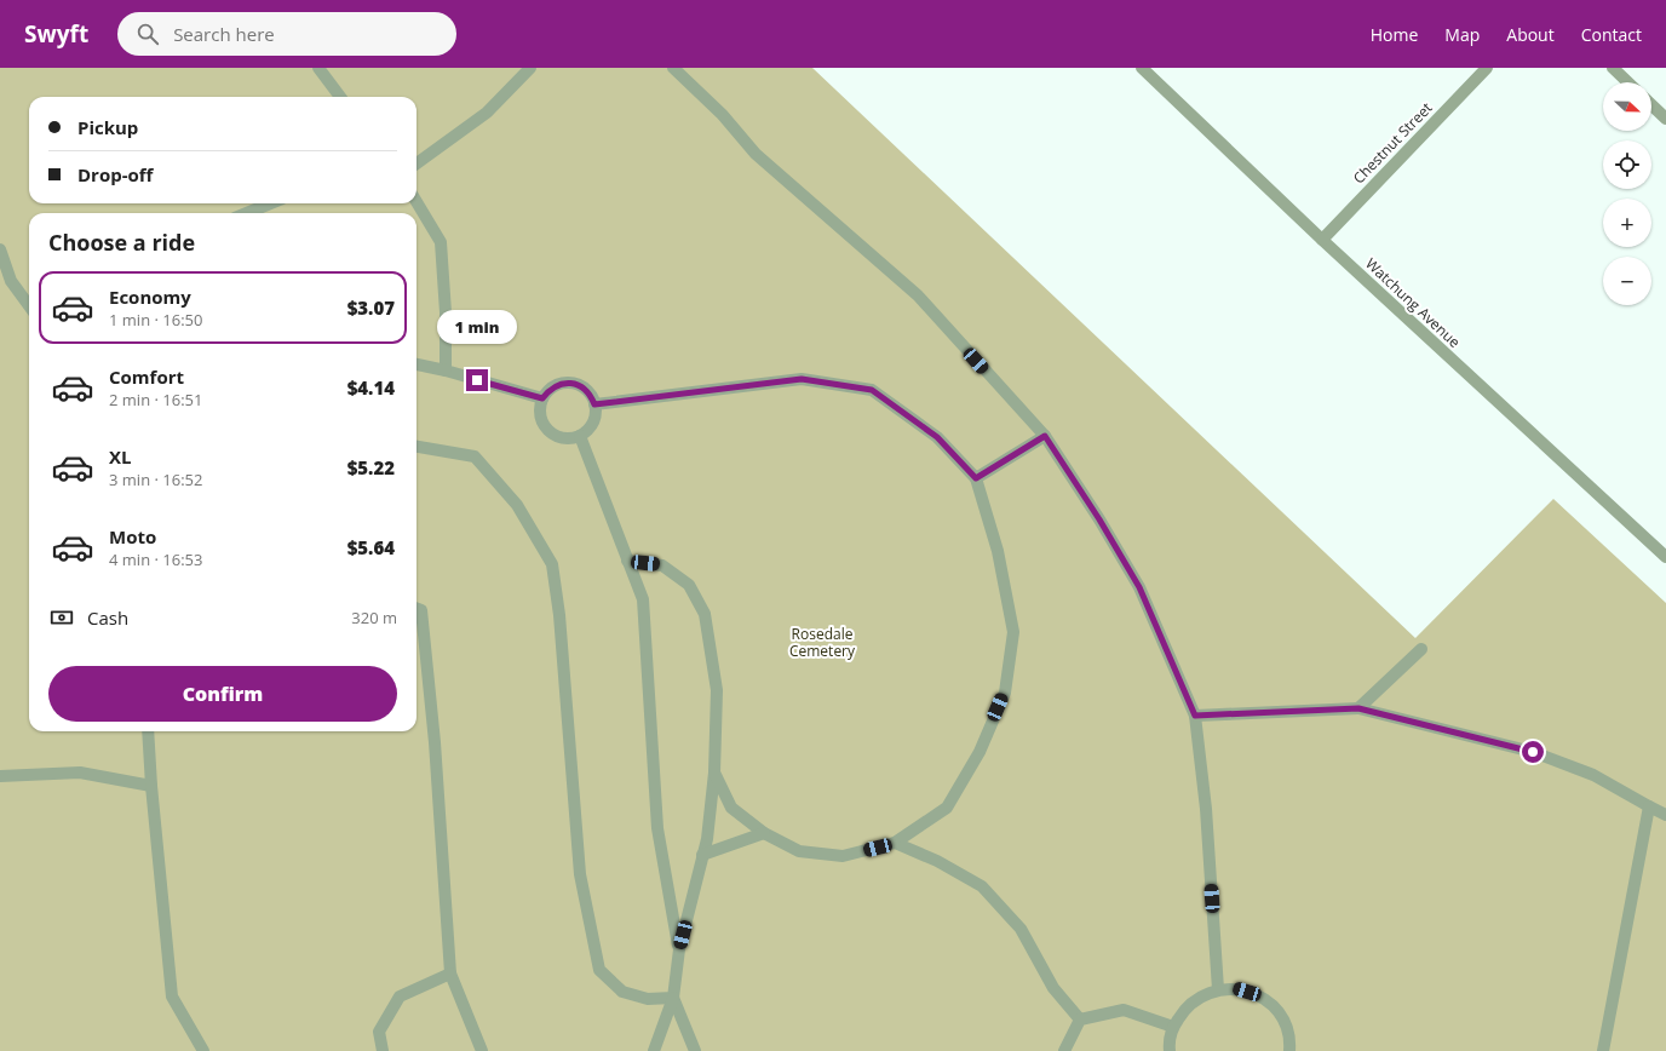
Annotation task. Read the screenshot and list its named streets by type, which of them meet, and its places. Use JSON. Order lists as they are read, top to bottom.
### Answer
{
  "streets": {
    "street": ["Chestnut Street", "Watchung Avenue"]
  },
  "crossings": [
    ["Chestnut Street", "Watchung Avenue"]
  ],
  "parks": ["Rosedale Cemetery"],
  "north": "right",
  "page": {
    "header": "Swyft",
    "search": "Search here",
    "nav": [
      "Home",
      "Map",
      "About",
      "Contact"
    ],
    "map_buttons": ["+", "−"],
    "banner": ["Pickup", "Drop-off"],
    "heading": "Choose a ride",
    "list": [
      {
        "name": "Economy",
        "note": "1 min · 16:50",
        "value": "$3.07"
      },
      {
        "name": "Comfort",
        "note": "2 min · 16:51",
        "value": "$4.14"
      },
      {
        "name": "XL",
        "note": "3 min · 16:52",
        "value": "$5.22"
      },
      {
        "name": "Moto",
        "note": "4 min · 16:53",
        "value": "$5.64"
      }
    ],
    "bubble": "1 min",
    "pay": ["Cash", "320 m"],
    "buttons": "Confirm"
  }
}
